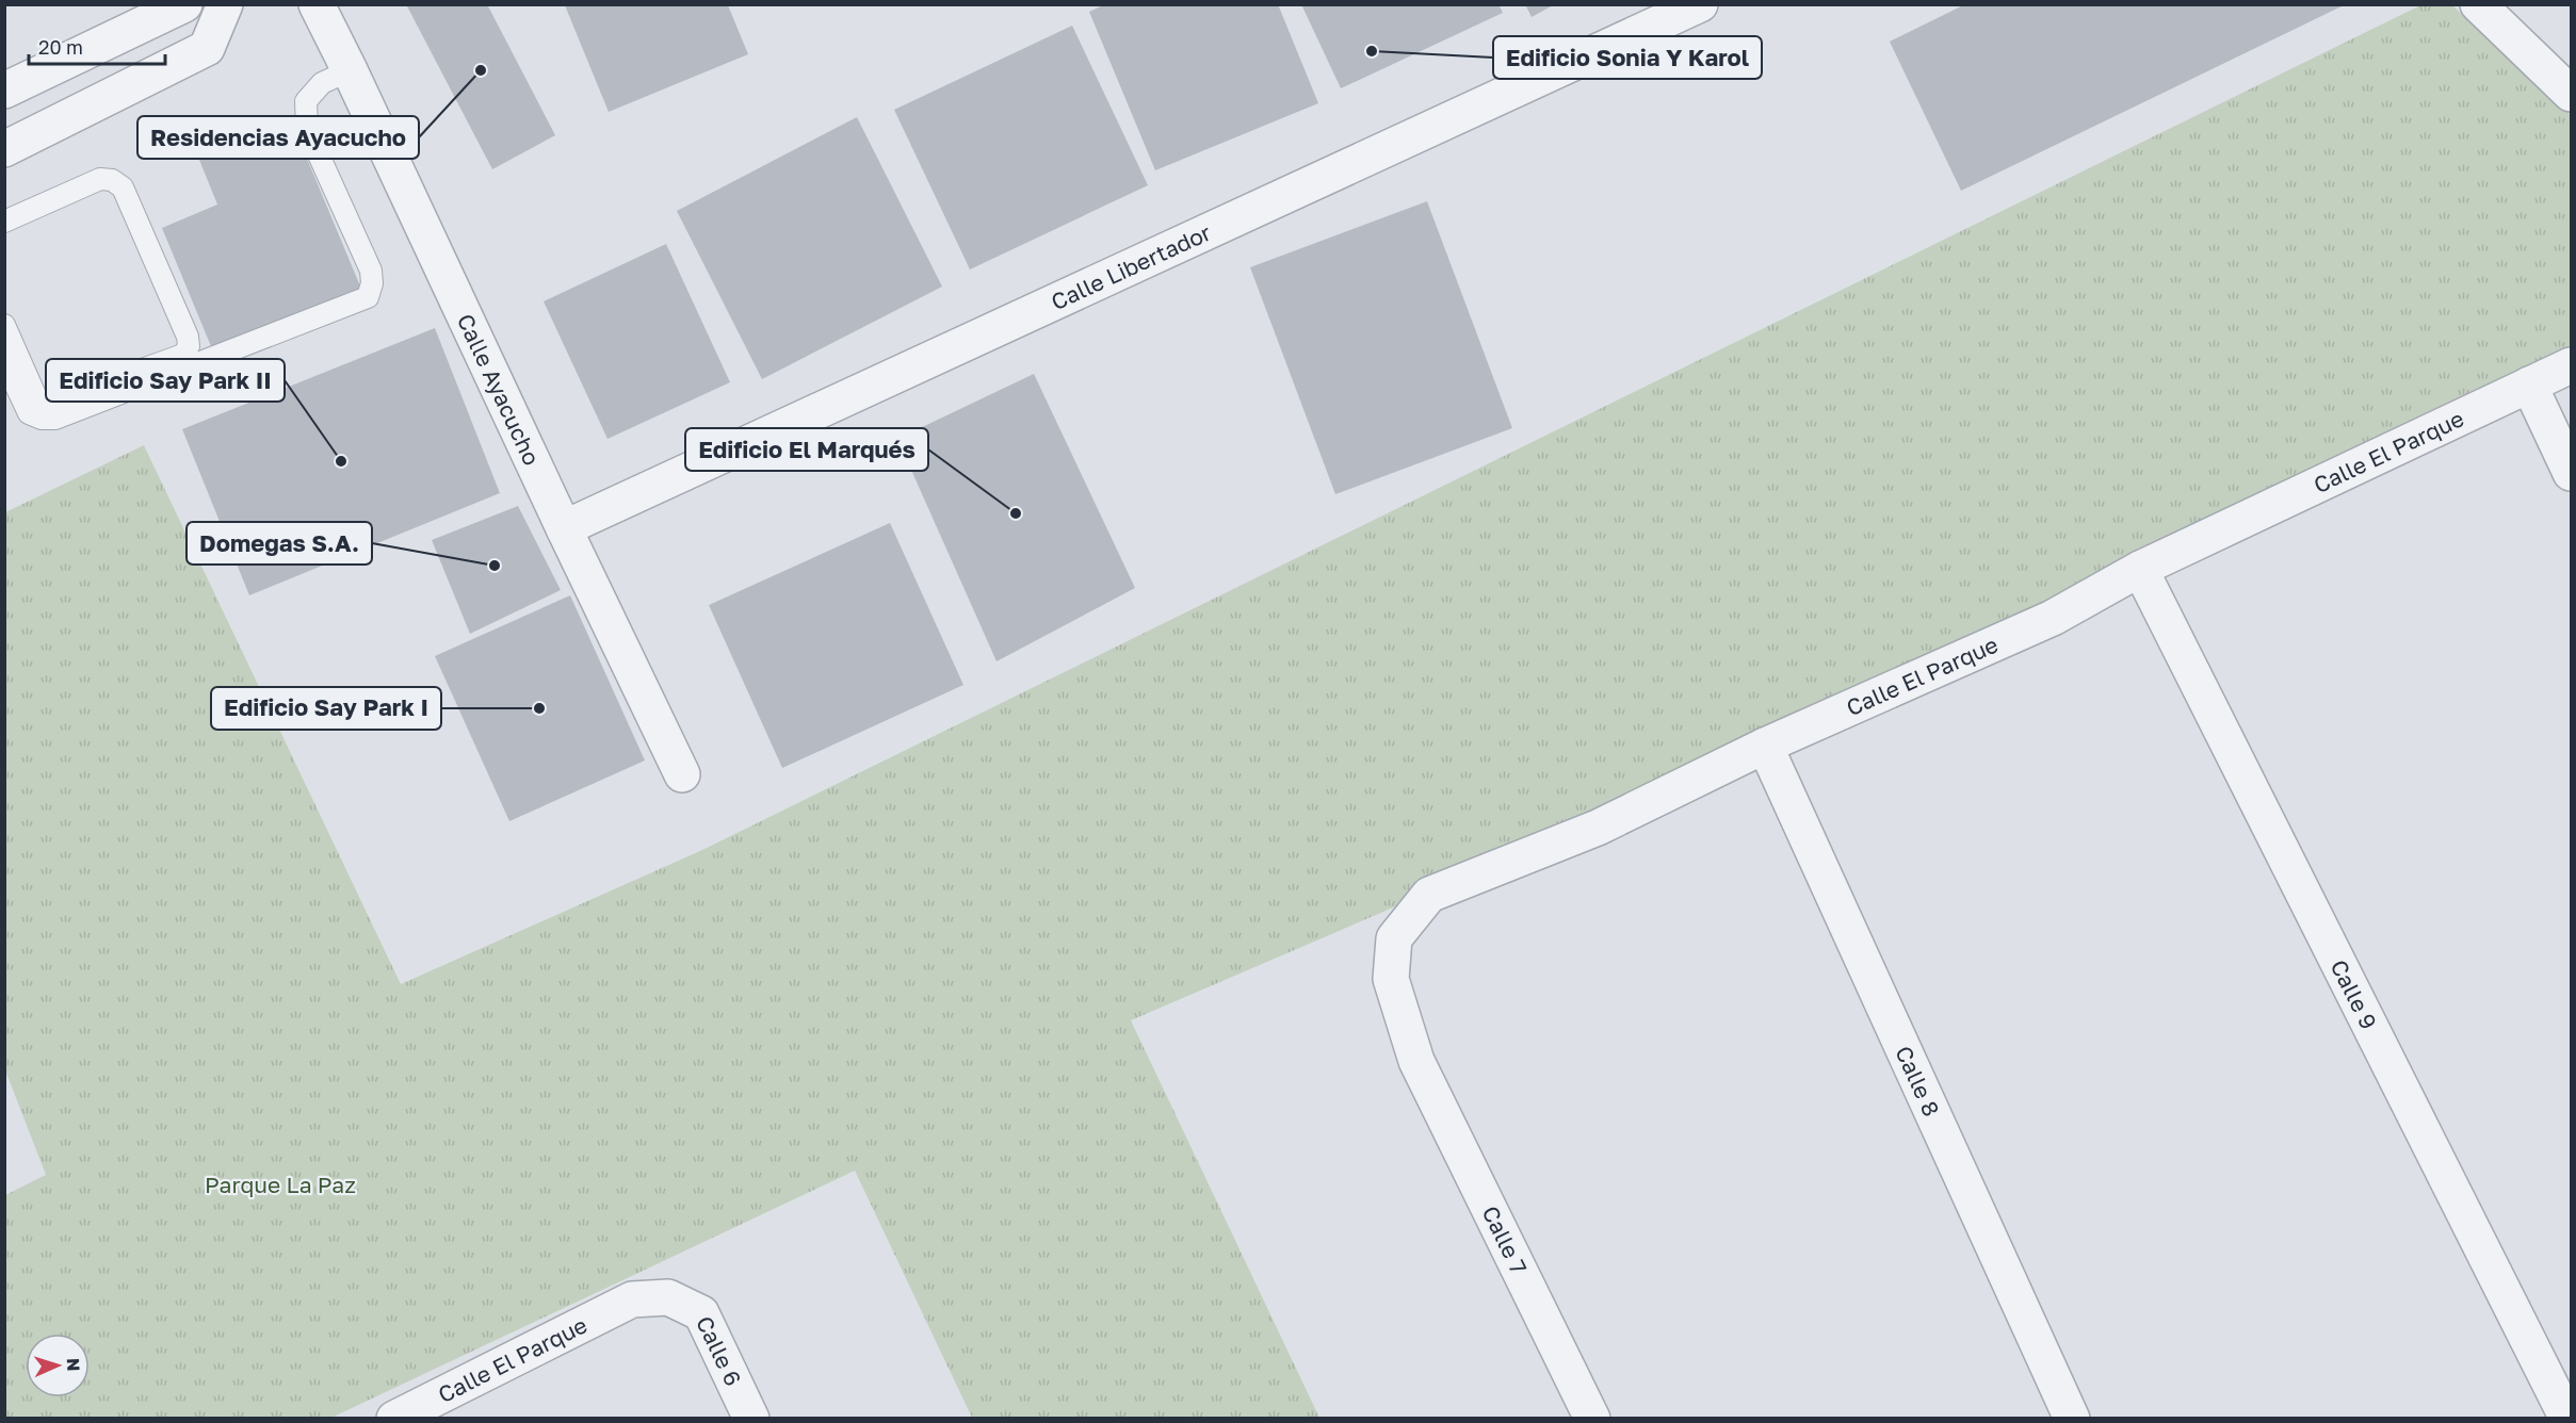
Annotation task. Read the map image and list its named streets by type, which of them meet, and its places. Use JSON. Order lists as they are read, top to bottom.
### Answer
{
  "streets": {
    "street": [
      "Calle Libertador",
      "Calle Ayacucho",
      "Calle El Parque",
      "Calle 9",
      "Calle 8",
      "Calle 7",
      "Calle 6"
    ]
  },
  "crossings": [
    ["Calle Libertador", "Calle Ayacucho"],
    ["Calle El Parque", "Calle 9"],
    ["Calle El Parque", "Calle 8"],
    ["Calle El Parque", "Calle 7"],
    ["Calle El Parque", "Calle 6"]
  ],
  "parks": ["Parque La Paz"],
  "places": [
    "Edificio Sonia Y Karol",
    "Residencias Ayacucho",
    "Edificio Say Park II",
    "Edificio El Marqués",
    "Domegas S.A.",
    "Edificio Say Park I"
  ],
  "scale_bar": "20 m",
  "north": "right"
}
